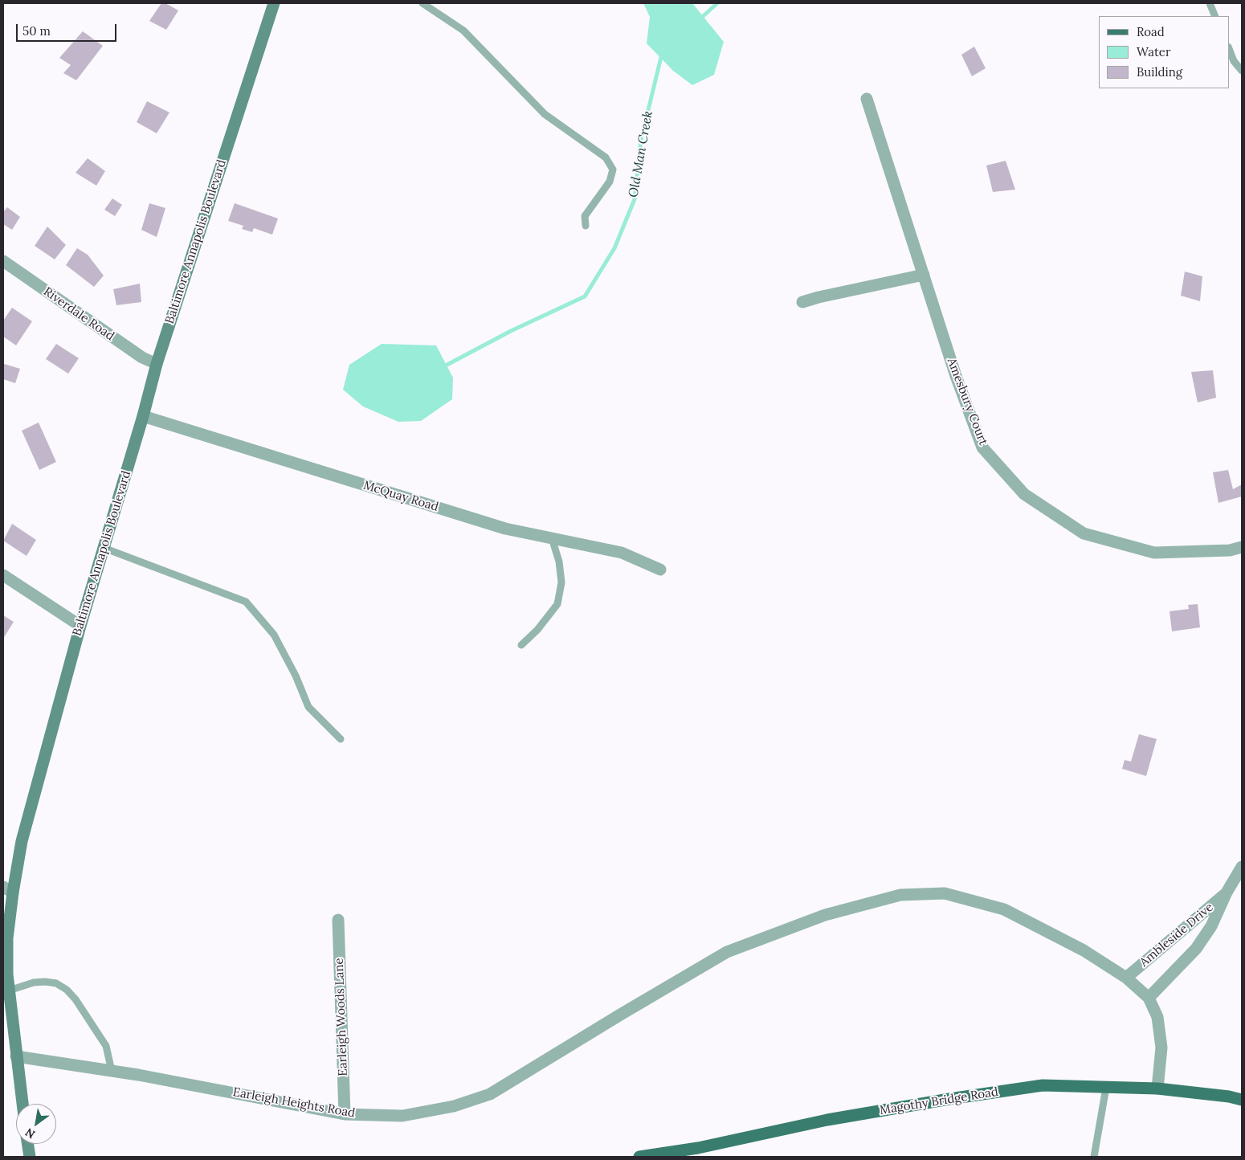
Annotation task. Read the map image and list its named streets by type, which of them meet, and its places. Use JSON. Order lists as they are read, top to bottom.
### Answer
{
  "streets": {
    "main road": ["Baltimore Annapolis Boulevard", "Magothy Bridge Road"],
    "street": [
      "Riverdale Road",
      "Amesbury Court",
      "McQuay Road",
      "Ambleside Drive",
      "Earleigh Woods Lane",
      "Earleigh Heights Road"
    ]
  },
  "crossings": [
    ["Baltimore Annapolis Boulevard", "Riverdale Road"],
    ["Baltimore Annapolis Boulevard", "McQuay Road"],
    ["Baltimore Annapolis Boulevard", "Earleigh Heights Road"],
    ["Ambleside Drive", "Earleigh Heights Road"],
    ["Earleigh Woods Lane", "Earleigh Heights Road"]
  ],
  "water": ["Old Man Creek"],
  "legend": ["Road", "Water", "Building"],
  "scale_bar": "50 m",
  "north": "bottom left"
}
